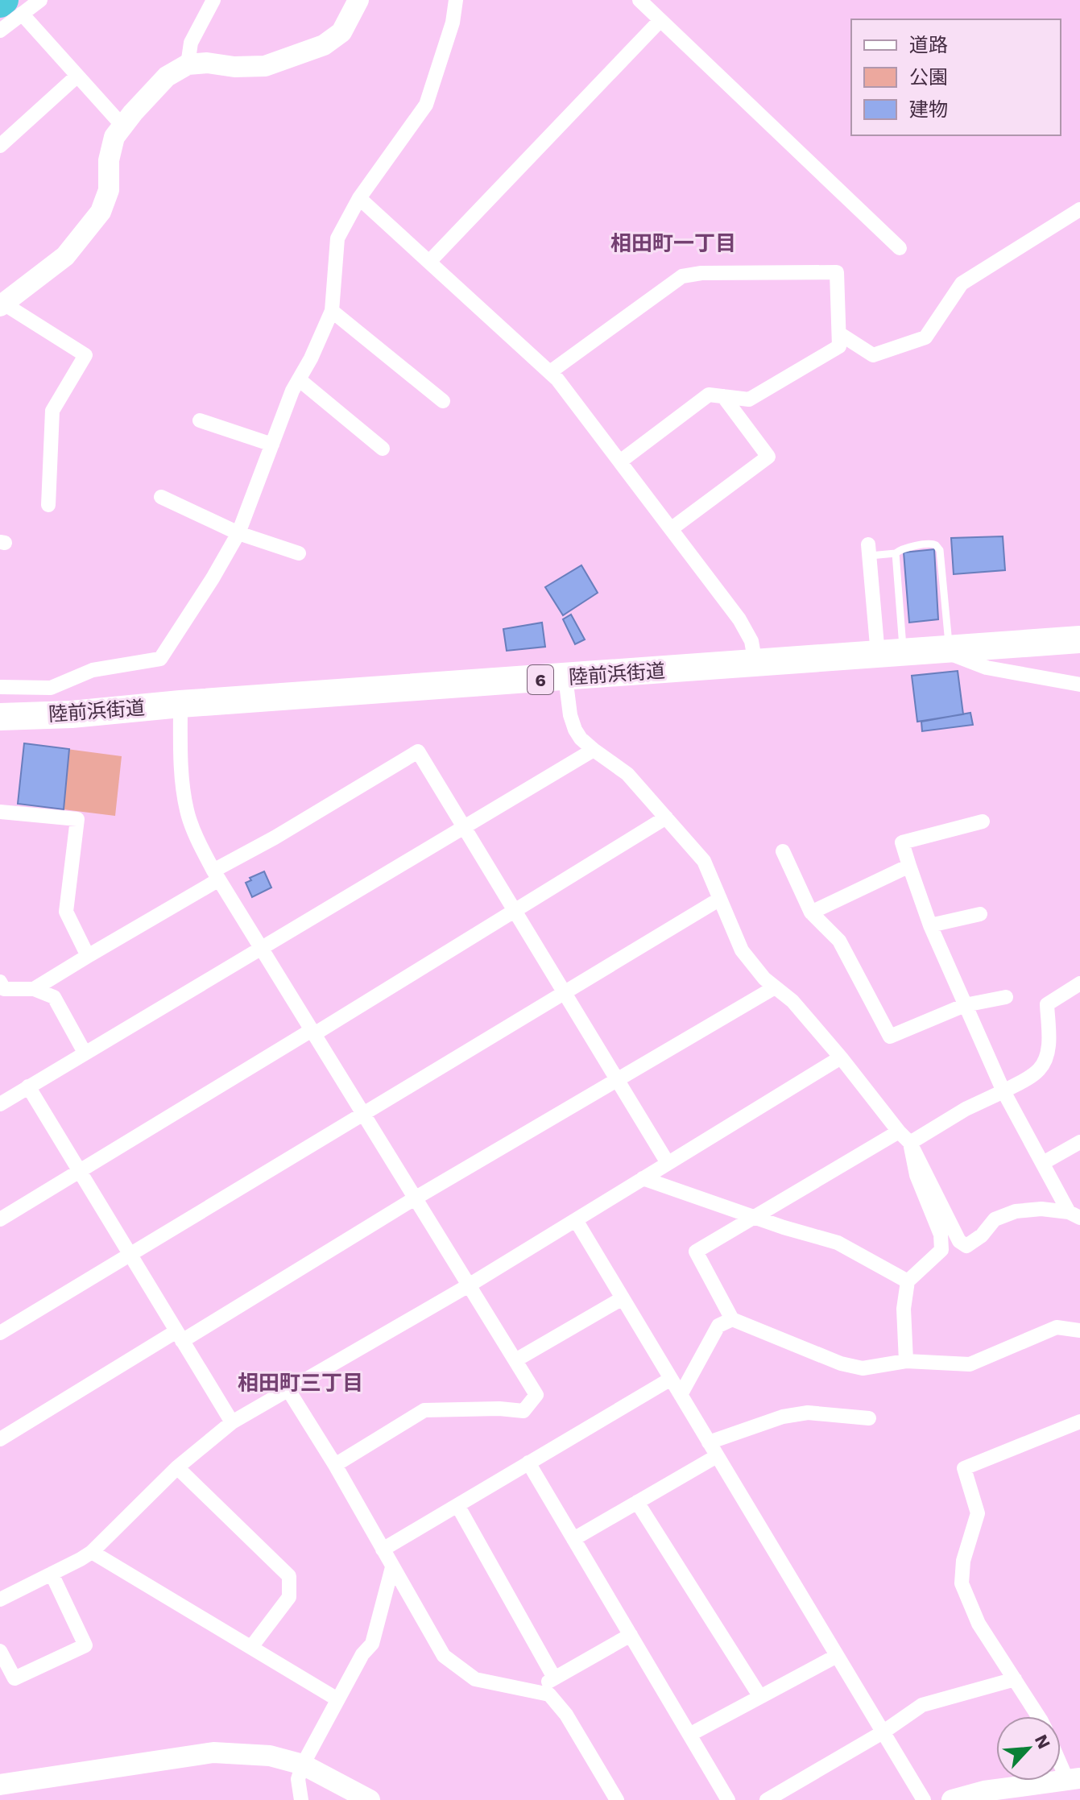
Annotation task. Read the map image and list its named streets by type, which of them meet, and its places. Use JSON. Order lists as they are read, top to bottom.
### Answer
{
  "streets": {
    "highway": ["陸前浜街道", "6"]
  },
  "districts": ["相田町一丁目", "相田町三丁目"],
  "legend": ["道路", "公園", "建物"],
  "north": "top right"
}
